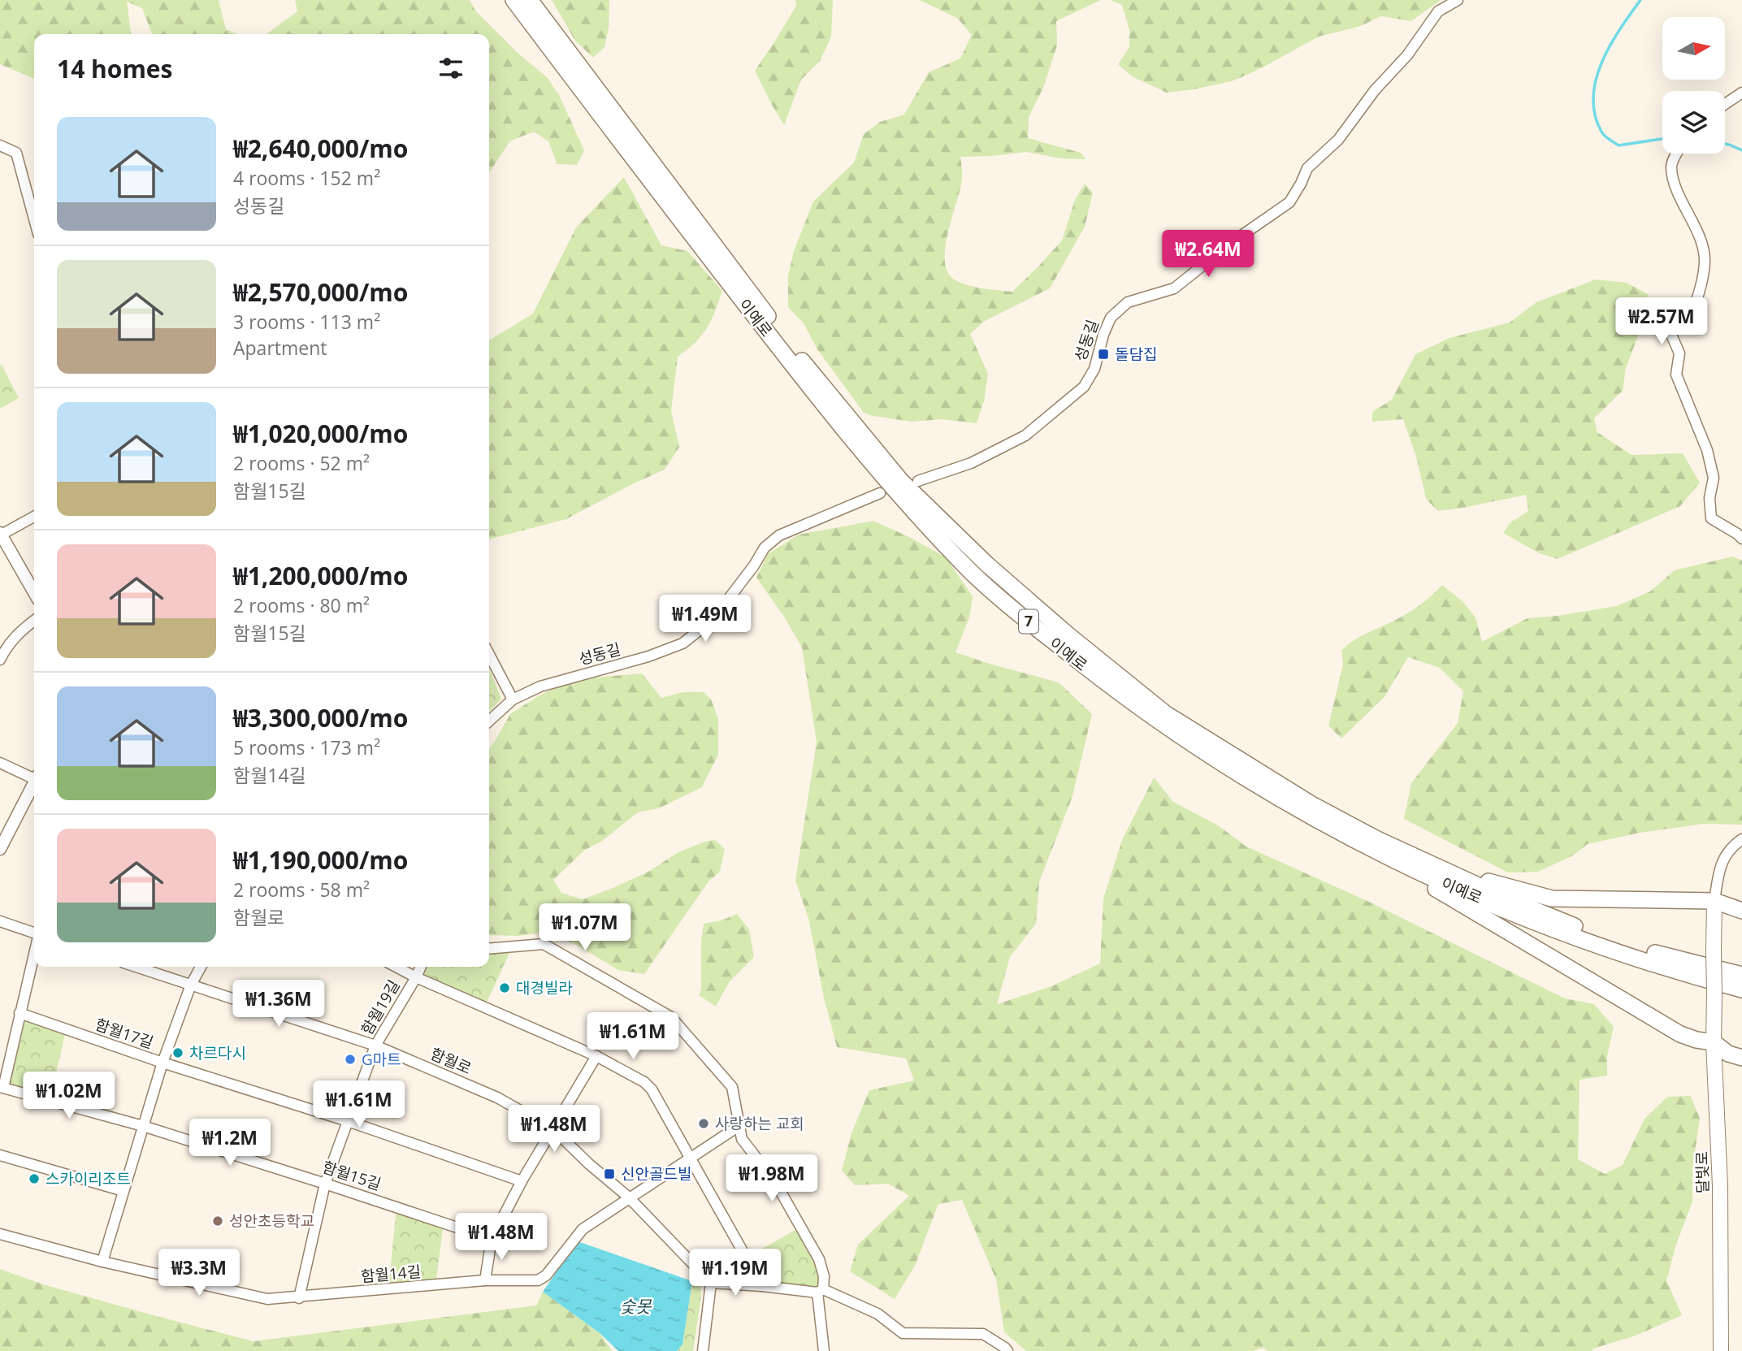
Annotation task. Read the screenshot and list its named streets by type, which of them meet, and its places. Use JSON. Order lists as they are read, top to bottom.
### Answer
{
  "streets": {
    "highway": ["이예로", "7"],
    "main road": ["달빛로"],
    "street": [
      "성동길",
      "함월19길",
      "함월17길",
      "함월로",
      "함월15길",
      "함월14길"
    ]
  },
  "crossings": [
    ["함월19길", "함월17길"],
    ["함월19길", "함월로"],
    ["함월19길", "함월15길"],
    ["함월19길", "함월14길"],
    ["함월로", "함월14길"]
  ],
  "water": ["숯못"],
  "places": {
    "transit": ["돌담집", "신안골드빌"],
    "other": [
      "대경빌라",
      "차르다시",
      "G마트",
      "사랑하는 교회",
      "스카이리조트",
      "성안초등학교"
    ]
  },
  "north": "right",
  "page": {
    "heading": "14 homes",
    "list": [
      {
        "name": "₩2,640,000/mo",
        "note": "4 rooms · 152 m² · 성동길"
      },
      {
        "name": "₩2,570,000/mo",
        "note": "3 rooms · 113 m² · Apartment"
      },
      {
        "name": "₩1,020,000/mo",
        "note": "2 rooms · 52 m² · 함월15길"
      },
      {
        "name": "₩1,200,000/mo",
        "note": "2 rooms · 80 m² · 함월15길"
      },
      {
        "name": "₩3,300,000/mo",
        "note": "5 rooms · 173 m² · 함월14길"
      },
      {
        "name": "₩1,190,000/mo",
        "note": "2 rooms · 58 m² · 함월로"
      }
    ],
    "price": [
      "₩2.64M",
      "₩2.57M",
      "₩1.49M",
      "₩1.07M",
      "₩1.36M",
      "₩1.61M",
      "₩1.02M",
      "₩1.61M",
      "₩1.48M",
      "₩1.2M",
      "₩1.98M",
      "₩1.48M",
      "₩3.3M",
      "₩1.19M"
    ]
  }
}
